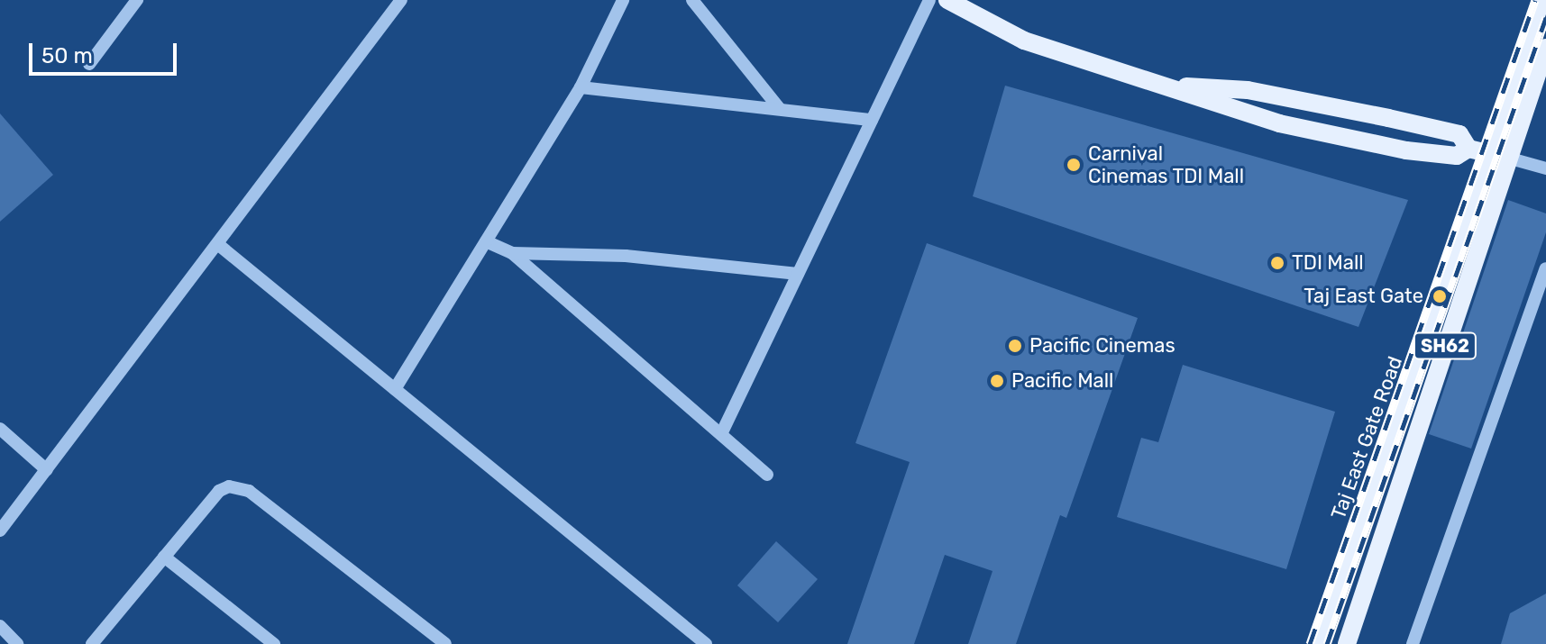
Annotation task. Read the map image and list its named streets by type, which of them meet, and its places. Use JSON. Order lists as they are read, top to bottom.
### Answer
{
  "streets": {
    "main road": ["SH62", "Taj East Gate Road"]
  },
  "places": [
    "Carnival Cinemas TDI Mall",
    "TDI Mall",
    "Taj East Gate",
    "Pacific Cinemas",
    "Pacific Mall"
  ],
  "scale_bar": "50 m"
}
